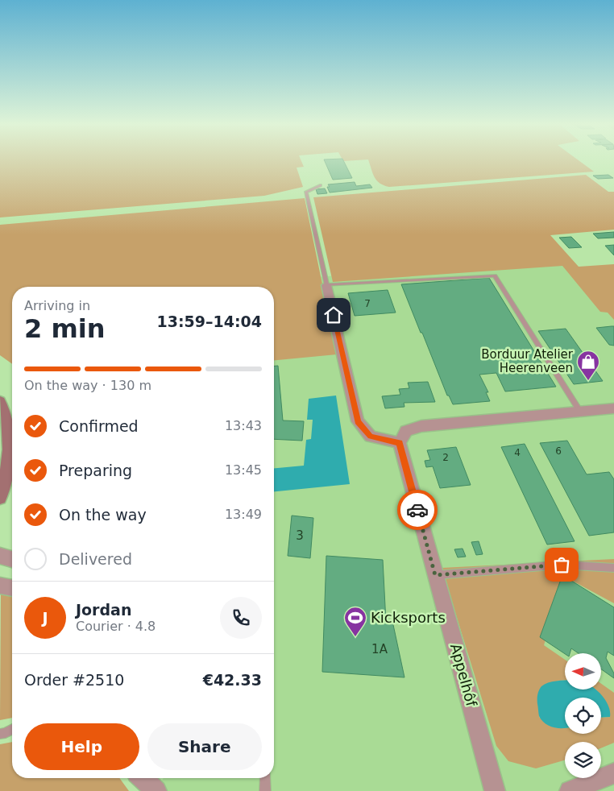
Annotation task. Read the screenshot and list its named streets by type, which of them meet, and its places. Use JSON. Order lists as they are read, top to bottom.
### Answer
{
  "streets": {
    "street": ["Appelhôf"]
  },
  "places": {
    "shop": ["Borduur Atelier Heerenveen"],
    "sports": ["Kicksports"]
  },
  "house_numbers": [
    "7",
    "6",
    "4",
    "2",
    "3",
    "1A"
  ],
  "north": "left",
  "page": {
    "heading": ["2 min", "Arriving in", "13:59–14:04"],
    "panel": [
      "Jordan",
      "Courier · 4.8",
      "Order #2510",
      "€42.33"
    ],
    "bar": "On the way · 130 m",
    "list": [
      ["Confirmed", "13:43"],
      ["Preparing", "13:45"],
      ["On the way", "13:49"],
      "Delivered"
    ],
    "round": "J",
    "buttons": ["Help", "Share"]
  }
}
